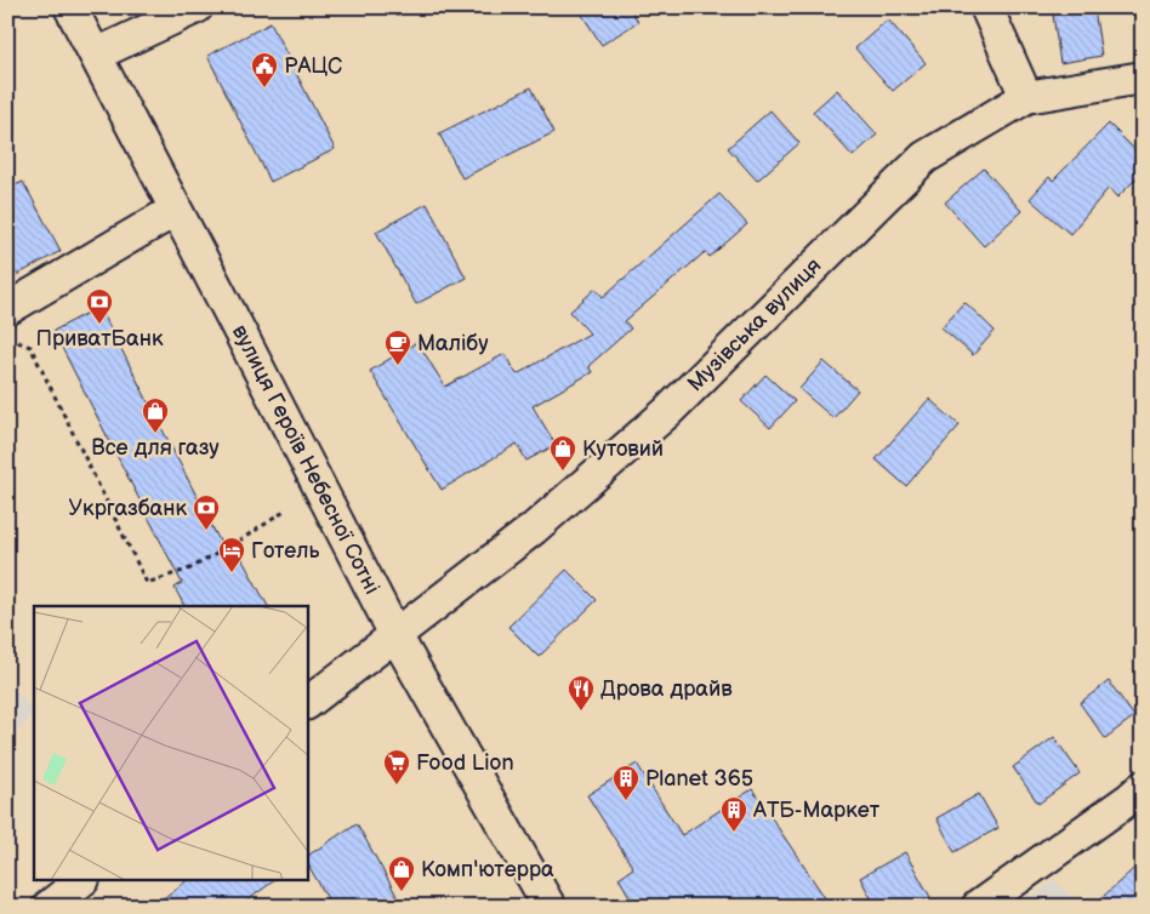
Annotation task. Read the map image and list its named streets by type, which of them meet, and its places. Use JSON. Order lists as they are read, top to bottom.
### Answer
{
  "streets": {
    "street": ["Музівська вулиця", "вулиця Героїв Небесної Сотні"]
  },
  "crossings": [
    ["Музівська вулиця", "вулиця Героїв Небесної Сотні"]
  ],
  "places": {
    "public building": ["РАЦС"],
    "bank": ["ПриватБанк", "Укргазбанк"],
    "cafe": ["Малібу"],
    "shop": ["Все для газу", "Кутовий", "Комп'ютерра"],
    "hotel": ["Готель"],
    "restaurant": ["Дрова драйв"],
    "supermarket": ["Food Lion"],
    "building": ["Planet 365", "АТБ-Маркет"]
  }
}
